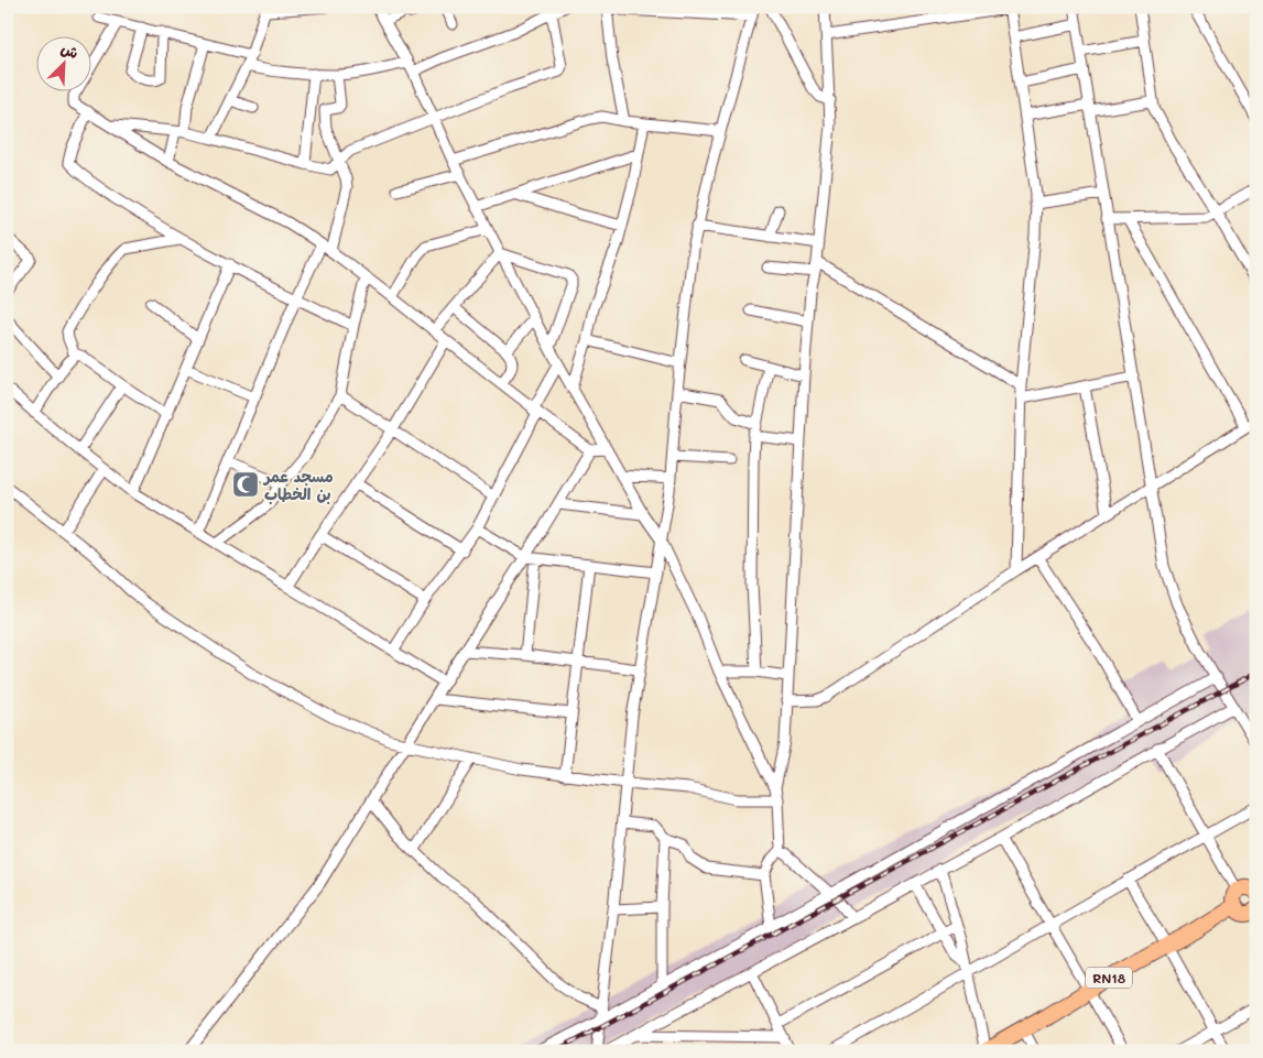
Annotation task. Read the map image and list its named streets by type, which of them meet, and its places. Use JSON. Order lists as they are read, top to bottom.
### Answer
{
  "streets": {
    "main road": ["RN18"]
  },
  "places": {
    "mosque": ["مسجد عمر بن الخطاب"]
  },
  "north": "top right"
}
